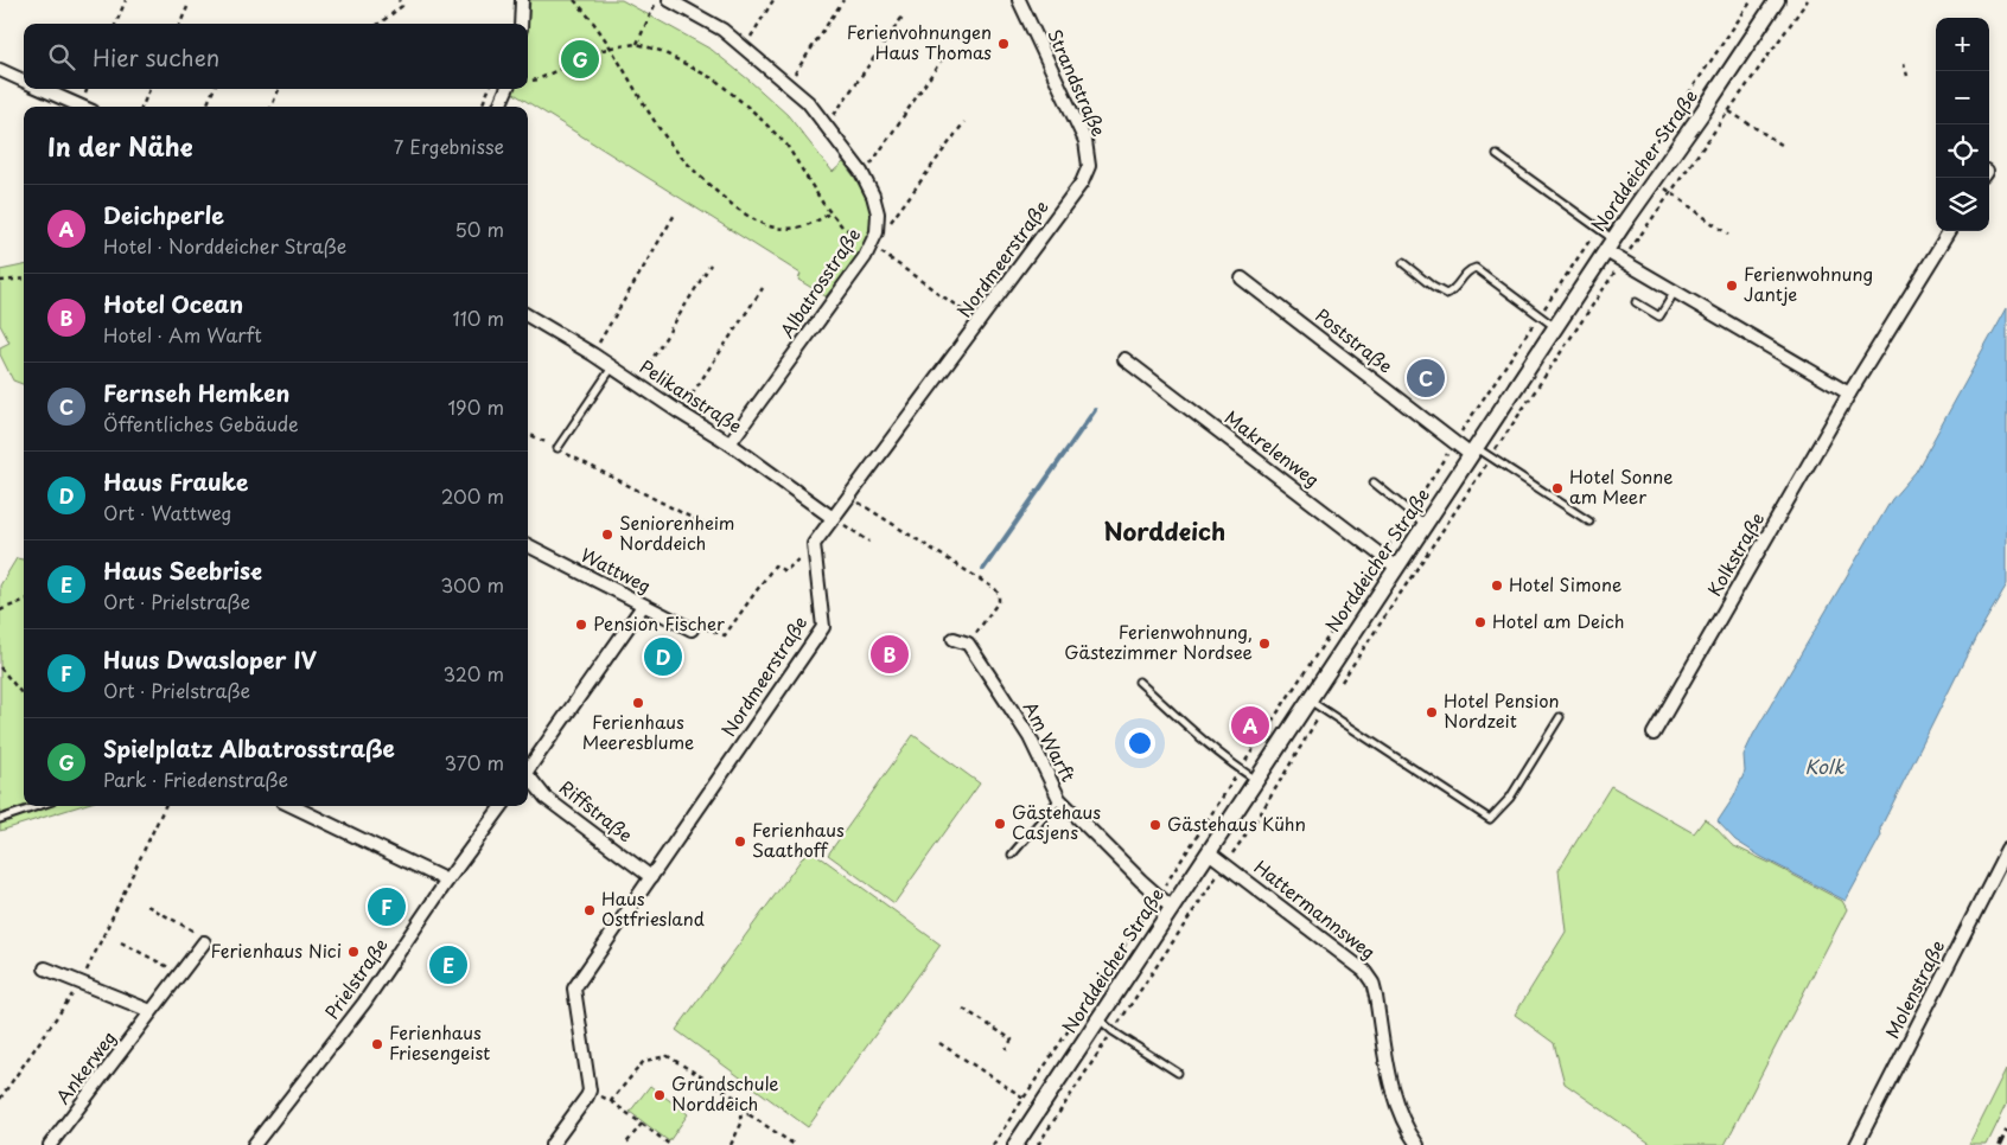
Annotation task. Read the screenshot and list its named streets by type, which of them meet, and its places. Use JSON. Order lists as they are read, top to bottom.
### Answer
{
  "streets": {
    "street": [
      "Strandstraße",
      "Norddeicher Straße",
      "Nordmeerstraße",
      "Albatrosstraße",
      "Poststraße",
      "Pelikanstraße",
      "Makrelenweg",
      "Kolkstraße",
      "Wattweg",
      "Am Warft",
      "Riffstraße",
      "Hattermannsweg",
      "Prielstraße",
      "Molenstraße",
      "Ankerweg"
    ]
  },
  "crossings": [
    ["Strandstraße", "Nordmeerstraße"],
    ["Norddeicher Straße", "Poststraße"],
    ["Norddeicher Straße", "Makrelenweg"],
    ["Norddeicher Straße", "Am Warft"],
    ["Norddeicher Straße", "Hattermannsweg"],
    ["Nordmeerstraße", "Pelikanstraße"],
    ["Nordmeerstraße", "Riffstraße"],
    ["Albatrosstraße", "Pelikanstraße"]
  ],
  "districts": ["Norddeich"],
  "water": ["Kolk"],
  "places": [
    "Ferienvohnungen Haus Thomas",
    "Ferienwohnung Jantje",
    "Hotel Sonne am Meer",
    "Seniorenheim Norddeich",
    "Hotel Simone",
    "Hotel am Deich",
    "Pension Fischer",
    "Ferienwohnung, Gästezimmer Nordsee",
    "Ferienhaus Meeresblume",
    "Hotel Pension Nordzeit",
    "Gästehaus Casjens",
    "Gästehaus Kühn",
    "Ferienhaus Saathoff",
    "Haus Ostfriesland",
    "Ferienhaus Nici",
    "Ferienhaus Friesengeist",
    "Grundschule Norddeich"
  ],
  "page": {
    "map_buttons": ["+", "−"],
    "search": "Hier suchen",
    "pins": [
      "G",
      "C",
      "B",
      "D",
      "A",
      "F",
      "E"
    ],
    "heading": ["In der Nähe", "7 Ergebnisse"],
    "list": [
      {
        "mark": "A",
        "name": "Deichperle",
        "note": "Hotel · Norddeicher Straße",
        "value": "50 m"
      },
      {
        "mark": "B",
        "name": "Hotel Ocean",
        "note": "Hotel · Am Warft",
        "value": "110 m"
      },
      {
        "mark": "C",
        "name": "Fernseh Hemken",
        "note": "Öffentliches Gebäude",
        "value": "190 m"
      },
      {
        "mark": "D",
        "name": "Haus Frauke",
        "note": "Ort · Wattweg",
        "value": "200 m"
      },
      {
        "mark": "E",
        "name": "Haus Seebrise",
        "note": "Ort · Prielstraße",
        "value": "300 m"
      },
      {
        "mark": "F",
        "name": "Huus Dwasloper IV",
        "note": "Ort · Prielstraße",
        "value": "320 m"
      },
      {
        "mark": "G",
        "name": "Spielplatz Albatrosstraße",
        "note": "Park · Friedenstraße",
        "value": "370 m"
      }
    ]
  }
}
